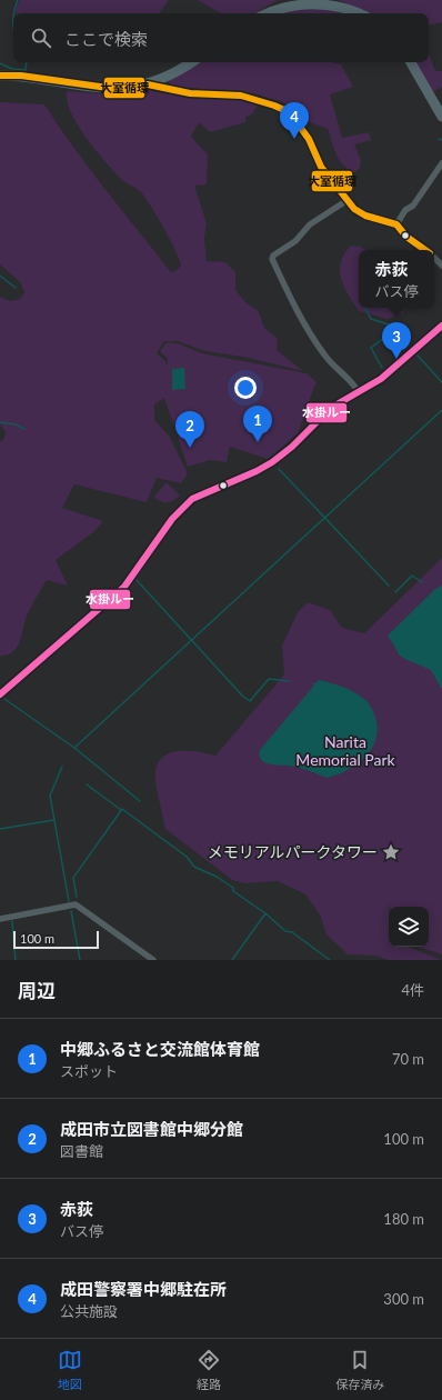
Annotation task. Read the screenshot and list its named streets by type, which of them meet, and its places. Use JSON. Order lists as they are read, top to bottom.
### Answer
{
  "parks": ["Narita Memorial Park"],
  "places": {
    "place": ["メモリアルパークタワー"]
  },
  "lines": ["transit line 大室循環", "transit line 水掛ルー"],
  "scale_bar": "100 m",
  "page": {
    "search": "ここで検索",
    "pins": [
      "4",
      "3",
      "1",
      "2"
    ],
    "popup": ["赤荻", "バス停"],
    "scale": "100 m",
    "heading": ["周辺", "4件"],
    "list": [
      {
        "mark": "1",
        "name": "中郷ふるさと交流館体育館",
        "note": "スポット",
        "value": "70 m"
      },
      {
        "mark": "2",
        "name": "成田市立図書館中郷分館",
        "note": "図書館",
        "value": "100 m"
      },
      {
        "mark": "3",
        "name": "赤荻",
        "note": "バス停",
        "value": "180 m"
      },
      {
        "mark": "4",
        "name": "成田警察署中郷駐在所",
        "note": "公共施設",
        "value": "300 m"
      }
    ],
    "nav": ["地図", "経路", "保存済み"]
  }
}
